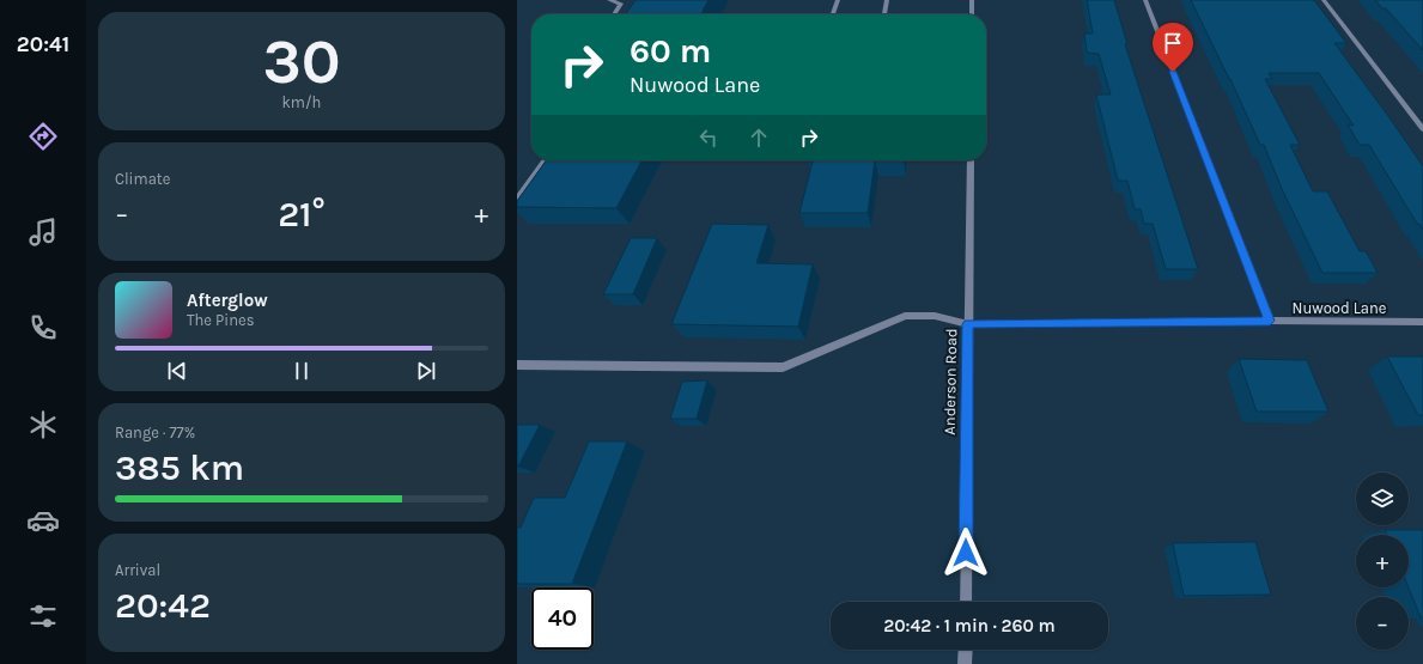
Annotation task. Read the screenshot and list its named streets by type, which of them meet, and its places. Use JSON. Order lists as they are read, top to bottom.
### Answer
{
  "streets": {
    "street": ["Nuwood Lane", "Anderson Road"]
  },
  "crossings": [
    ["Nuwood Lane", "Anderson Road"]
  ],
  "page": {
    "tabs": "20:41",
    "tile": [
      ["30", "km/h"],
      "Climate",
      ["Range · 77%", "385 km"],
      ["Arrival", "20:42"]
    ],
    "turn": ["60 m", "Nuwood Lane"],
    "heat": ["−", "21°", "+"],
    "song": ["Afterglow", "The Pines"],
    "map_buttons": ["+", "−"],
    "limit": "40",
    "trip": "20:42 · 1 min · 260 m"
  }
}
